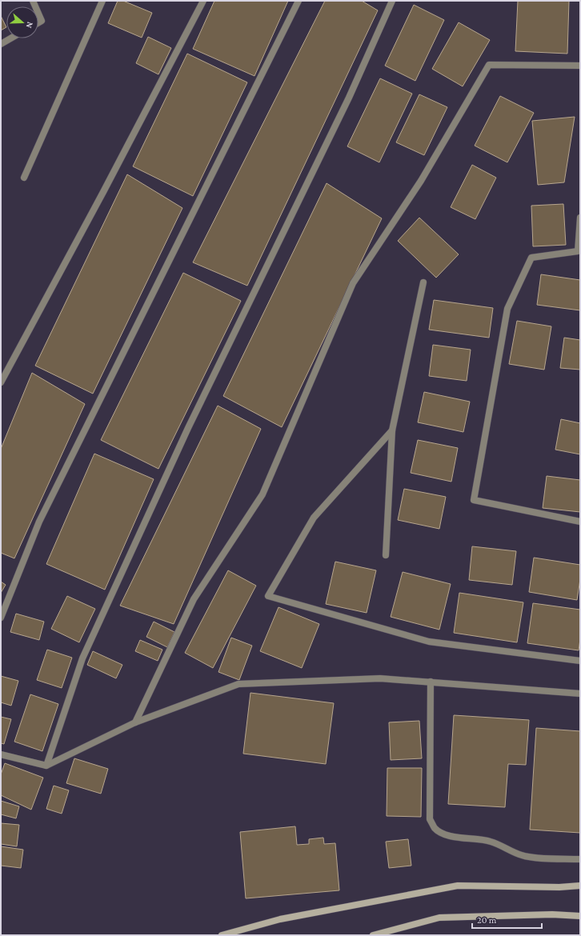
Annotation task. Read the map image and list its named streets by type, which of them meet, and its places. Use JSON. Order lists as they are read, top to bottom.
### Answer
{
  "scale_bar": "20 m",
  "north": "right"
}
